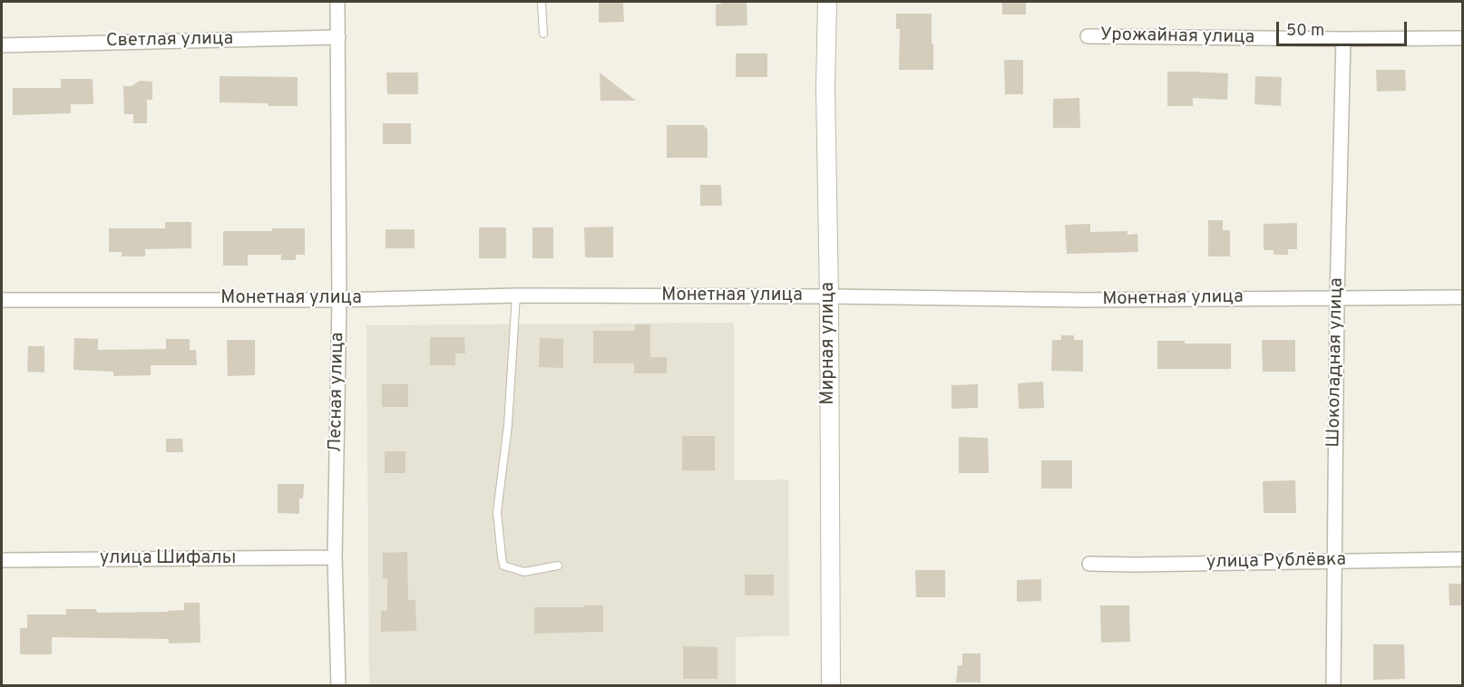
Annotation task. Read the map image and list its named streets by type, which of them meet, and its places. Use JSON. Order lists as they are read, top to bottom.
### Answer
{
  "streets": {
    "street": [
      "Урожайная улица",
      "Светлая улица",
      "Монетная улица",
      "Мирная улица",
      "Шоколадная улица",
      "Лесная улица",
      "улица Шифалы",
      "улица Рублёвка"
    ]
  },
  "crossings": [
    ["Урожайная улица", "Шоколадная улица"],
    ["Светлая улица", "Лесная улица"],
    ["Монетная улица", "Мирная улица"],
    ["Монетная улица", "Шоколадная улица"],
    ["Монетная улица", "Лесная улица"],
    ["Шоколадная улица", "улица Рублёвка"],
    ["Лесная улица", "улица Шифалы"]
  ],
  "scale_bar": "50 m"
}
